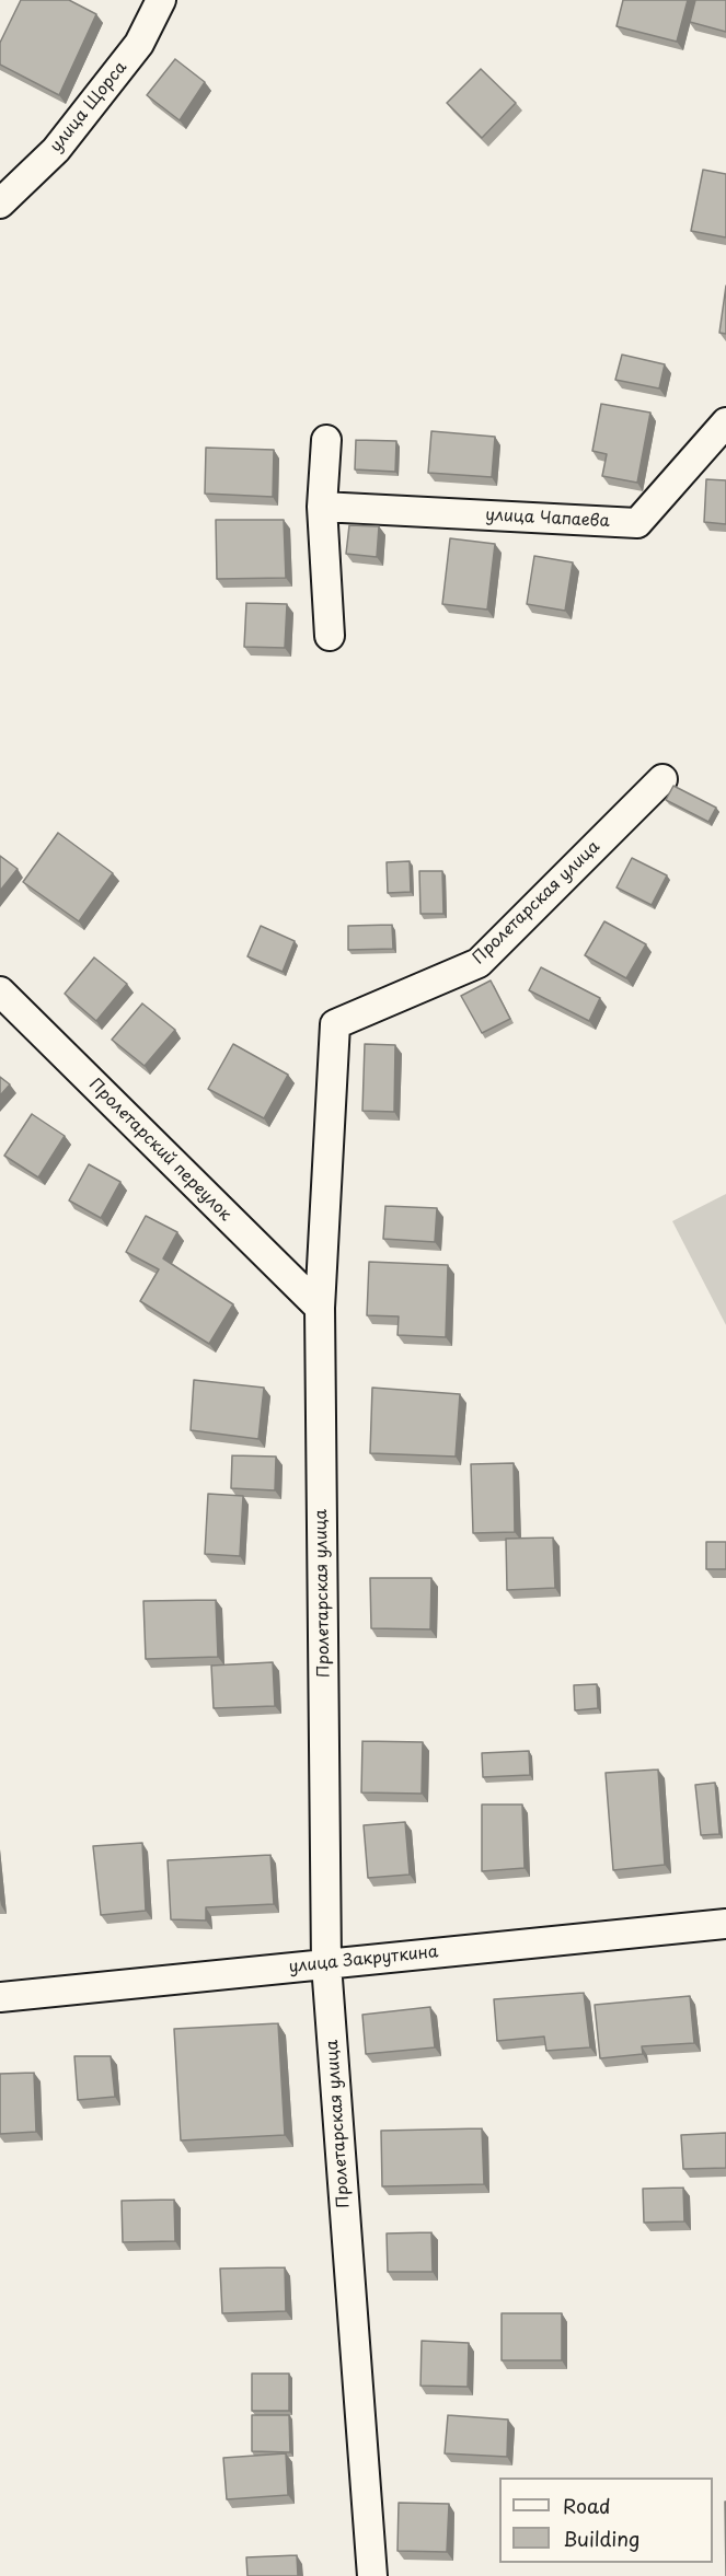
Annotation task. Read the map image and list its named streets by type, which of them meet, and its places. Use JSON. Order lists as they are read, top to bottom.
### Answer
{
  "streets": {
    "street": [
      "улица Щорса",
      "улица Чапаева",
      "Пролетарская улица",
      "Пролетарский переулок",
      "улица Закруткина"
    ]
  },
  "crossings": [
    ["Пролетарская улица", "Пролетарский переулок"],
    ["Пролетарская улица", "улица Закруткина"]
  ],
  "legend": ["Road", "Building"]
}
